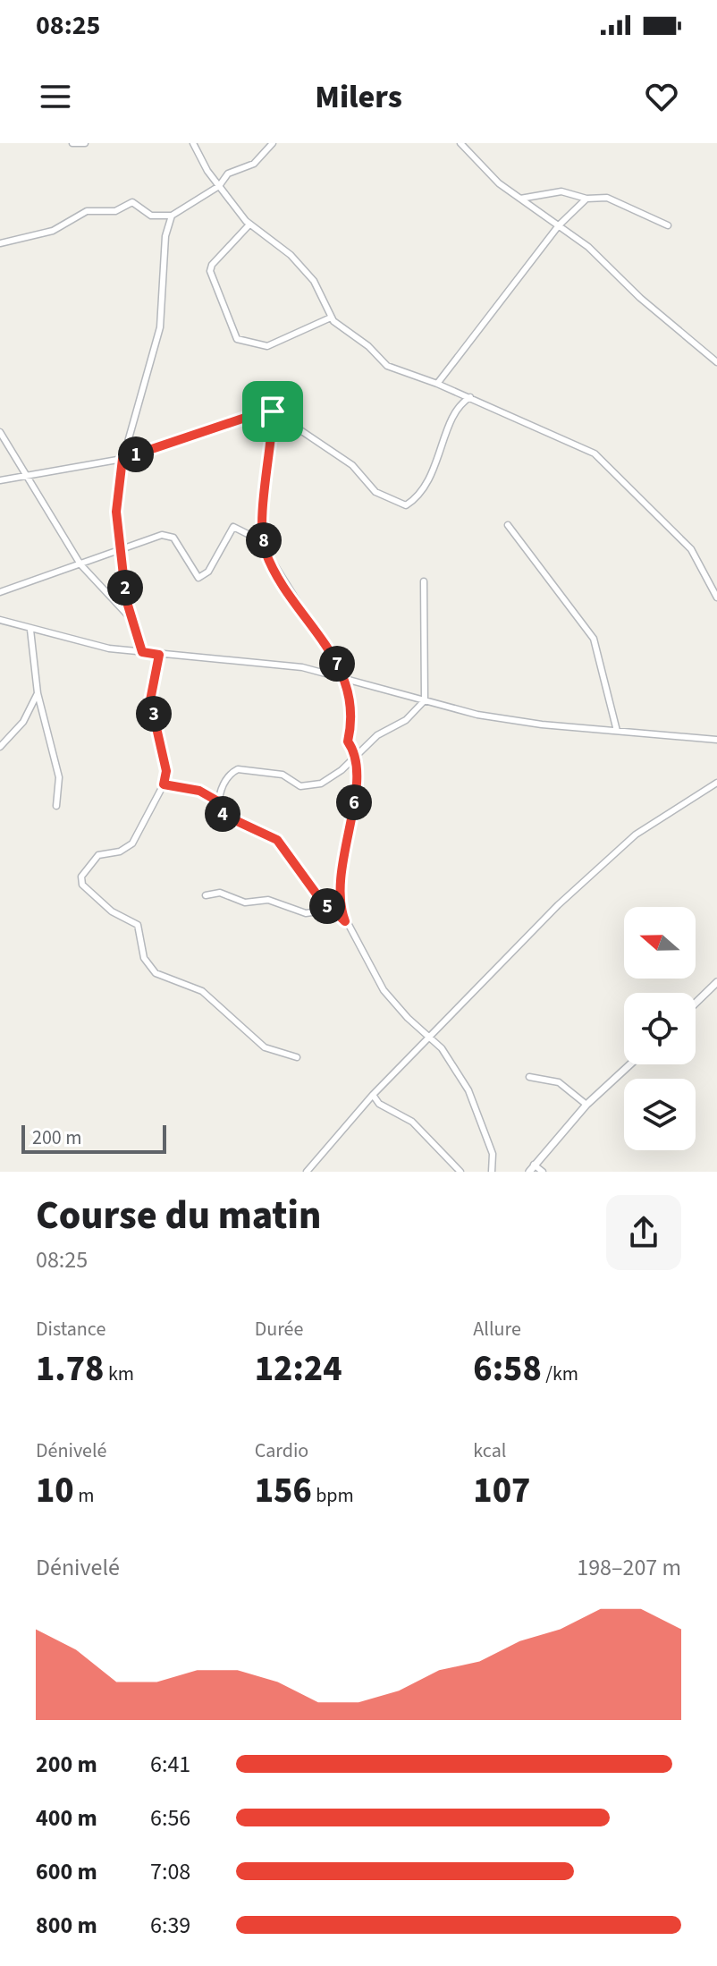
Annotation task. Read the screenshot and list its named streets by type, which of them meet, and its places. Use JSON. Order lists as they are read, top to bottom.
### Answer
{
  "scale_bar": "200 m",
  "north": "left",
  "page": {
    "status": "08:25",
    "header": "Milers",
    "pins": [
      "1",
      "8",
      "2",
      "7",
      "3",
      "6",
      "4",
      "5"
    ],
    "scale": "200 m",
    "heading": ["Course du matin", "08:25"],
    "stats": [
      ["Distance", "1.78 km"],
      ["Durée", "12:24"],
      ["Allure", "6:58 /km"],
      ["Dénivelé", "10 m"],
      ["Cardio", "156 bpm"],
      ["kcal", "107"]
    ],
    "chart": ["Dénivelé", "198–207 m"],
    "list": [
      {
        "name": "200 m",
        "note": "6:41"
      },
      {
        "name": "400 m",
        "note": "6:56"
      },
      {
        "name": "600 m",
        "note": "7:08"
      },
      {
        "name": "800 m",
        "note": "6:39"
      }
    ]
  }
}
